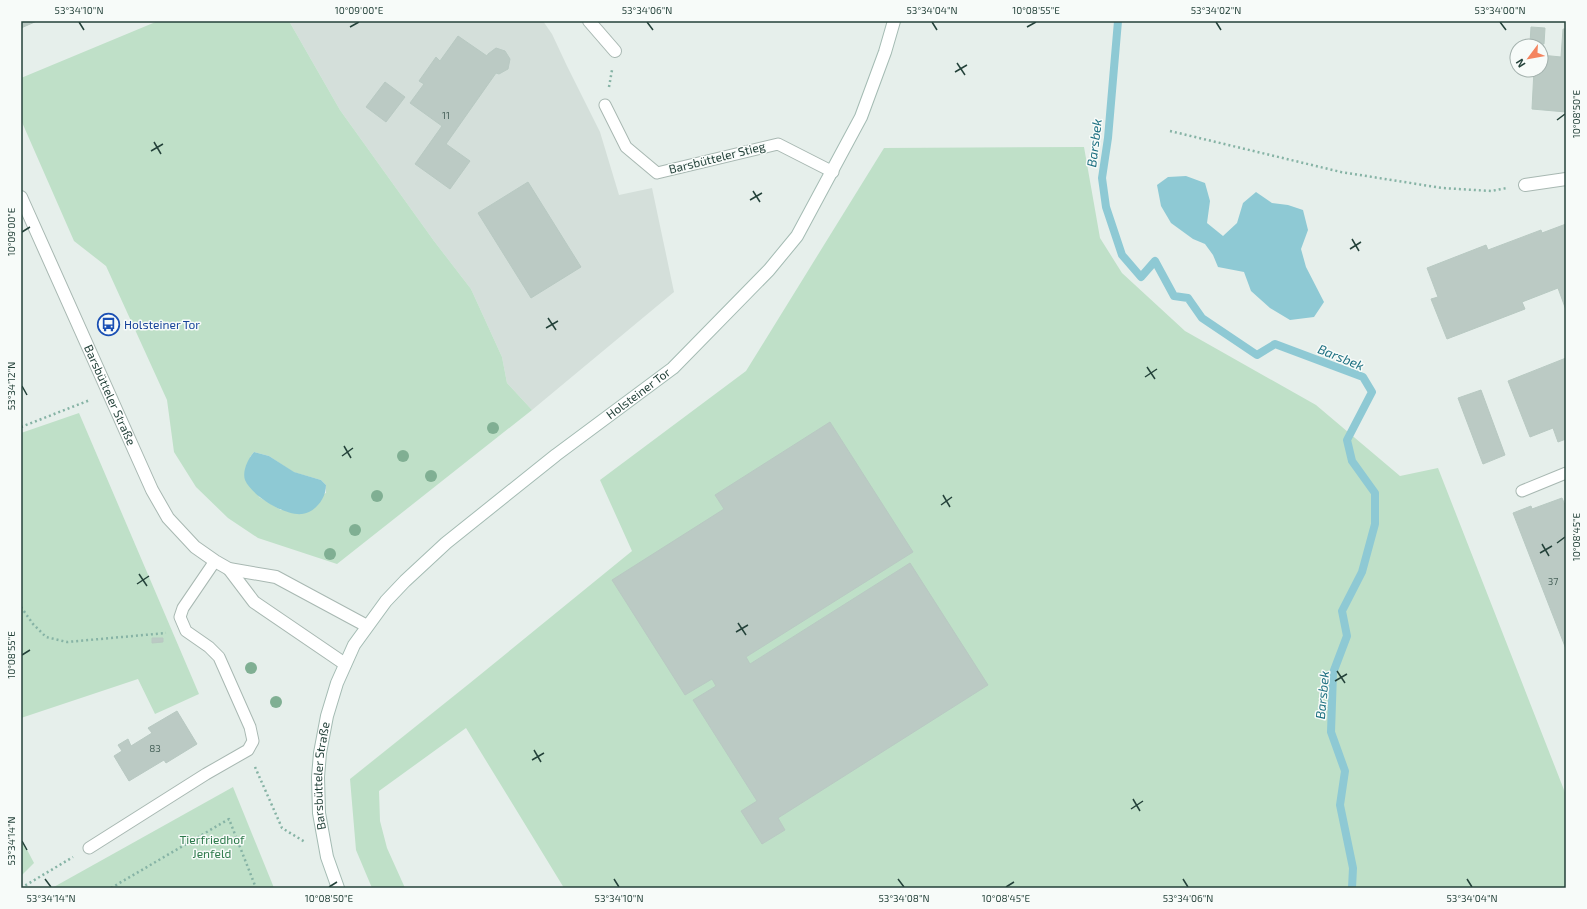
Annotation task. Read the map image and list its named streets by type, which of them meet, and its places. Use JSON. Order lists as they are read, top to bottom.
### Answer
{
  "streets": {
    "main road": ["Holsteiner Tor", "Barsbütteler Straße"],
    "lane": ["Barsbütteler Stieg"]
  },
  "crossings": [
    ["Barsbütteler Stieg", "Holsteiner Tor"],
    ["Holsteiner Tor", "Barsbütteler Straße"]
  ],
  "water": ["Barsbek"],
  "parks": ["Tierfriedhof Jenfeld"],
  "places": {
    "bus stop": ["Holsteiner Tor"]
  },
  "house_numbers": ["11", "37", "83"],
  "north": "bottom left",
  "coordinates": [
    "53°34'10\"N",
    "10°09'00\"E",
    "53°34'06\"N",
    "53°34'04\"N",
    "10°08'55\"E",
    "53°34'02\"N",
    "53°34'00\"N",
    "10°08'50\"E",
    "53°34'12\"N",
    "10°08'45\"E",
    "53°34'14\"N",
    "53°34'08\"N"
  ]
}
